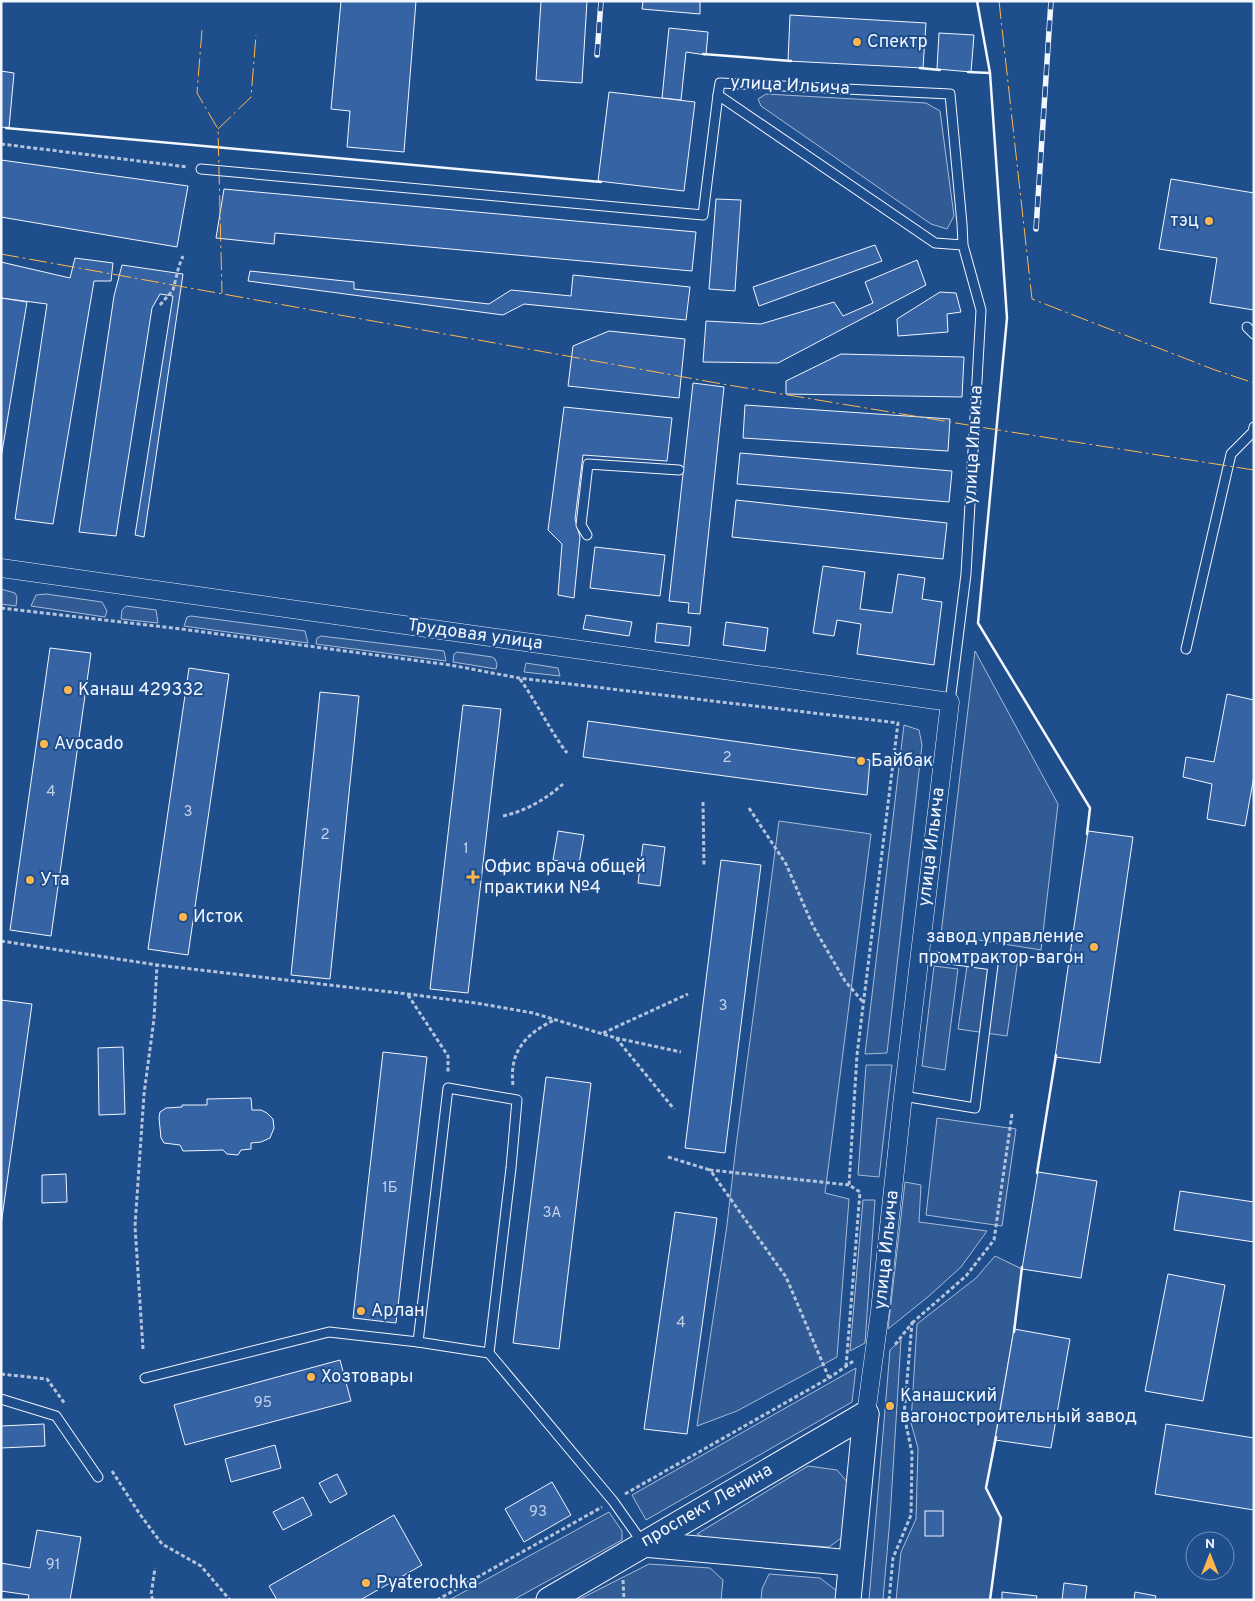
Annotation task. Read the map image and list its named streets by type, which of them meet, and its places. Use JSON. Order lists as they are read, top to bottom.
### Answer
{
  "streets": {
    "street": ["улица Ильича", "Трудовая улица", "проспект Ленина"]
  },
  "crossings": [
    ["улица Ильича", "Трудовая улица"],
    ["улица Ильича", "проспект Ленина"]
  ],
  "places": {
    "other": [
      "Спектр",
      "тэц",
      "Канаш 429332",
      "Avocado",
      "Байбак",
      "Ута",
      "Исток",
      "завод управление промтрактор-вагон",
      "Арлан",
      "Хозтовары",
      "Канашский вагоностроительный завод",
      "Pyaterochka"
    ],
    "health": ["Офис врача общей практики №4"]
  },
  "house_numbers": [
    "2",
    "4",
    "3",
    "2",
    "1",
    "3",
    "1Б",
    "3А",
    "4",
    "95",
    "93",
    "91"
  ],
  "north": "top"
}
